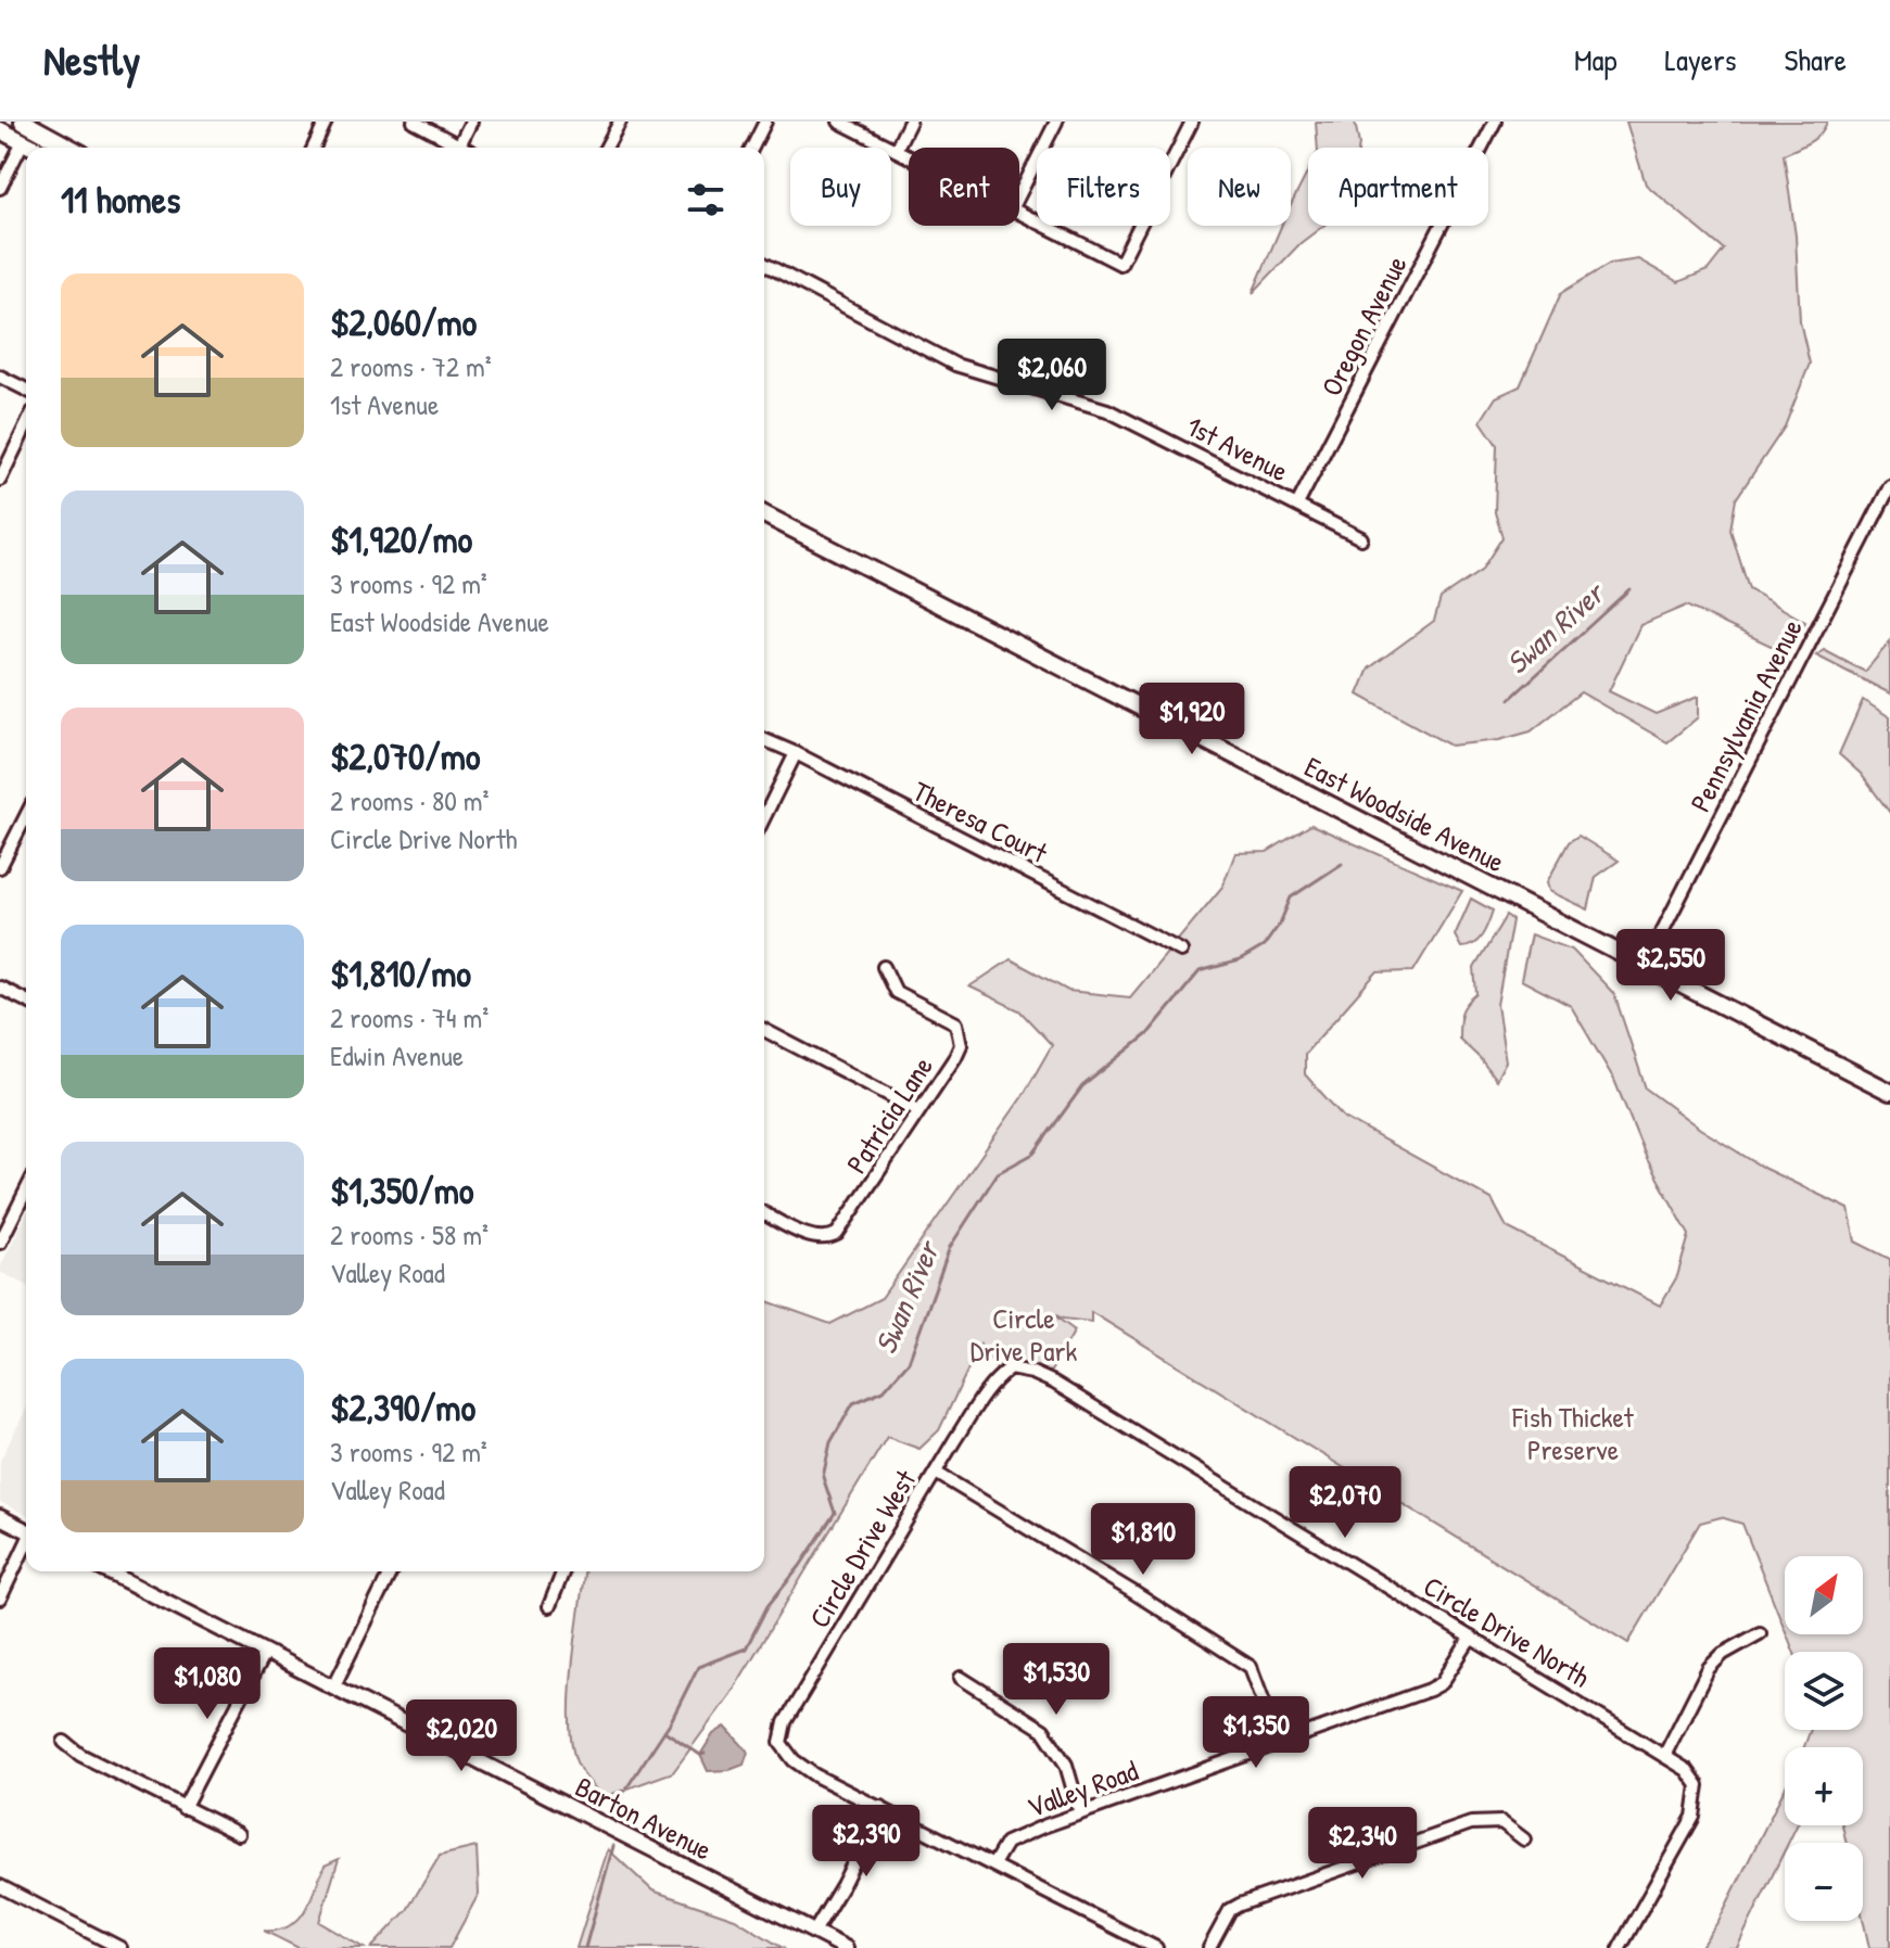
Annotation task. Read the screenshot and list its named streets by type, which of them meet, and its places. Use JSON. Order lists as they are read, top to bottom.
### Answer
{
  "streets": {
    "main road": ["East Woodside Avenue"],
    "street": [
      "Oregon Avenue",
      "1st Avenue",
      "Pennsylvania Avenue",
      "Theresa Court",
      "Patricia Lane",
      "Circle Drive West",
      "Circle Drive North",
      "Valley Road",
      "Barton Avenue"
    ]
  },
  "crossings": [
    ["Oregon Avenue", "1st Avenue"],
    ["Pennsylvania Avenue", "East Woodside Avenue"],
    ["Circle Drive West", "Circle Drive North"],
    ["Circle Drive North", "Valley Road"]
  ],
  "water": ["Swan River"],
  "parks": ["Circle Drive Park", "Fish Thicket Preserve"],
  "north": "top right",
  "page": {
    "header": "Nestly",
    "nav": ["Map", "Layers", "Share"],
    "chip": [
      "Buy",
      "Rent",
      "Filters",
      "New",
      "Apartment"
    ],
    "heading": "11 homes",
    "list": [
      {
        "name": "$2,060/mo",
        "note": "2 rooms · 72 m² · 1st Avenue"
      },
      {
        "name": "$1,920/mo",
        "note": "3 rooms · 92 m² · East Woodside Avenue"
      },
      {
        "name": "$2,070/mo",
        "note": "2 rooms · 80 m² · Circle Drive North"
      },
      {
        "name": "$1,810/mo",
        "note": "2 rooms · 74 m² · Edwin Avenue"
      },
      {
        "name": "$1,350/mo",
        "note": "2 rooms · 58 m² · Valley Road"
      },
      {
        "name": "$2,390/mo",
        "note": "3 rooms · 92 m² · Valley Road"
      }
    ],
    "price": [
      "$2,060",
      "$1,920",
      "$2,550",
      "$2,070",
      "$1,810",
      "$1,530",
      "$1,080",
      "$1,350",
      "$2,020",
      "$2,390",
      "$2,340"
    ],
    "map_buttons": ["+", "−"]
  }
}
